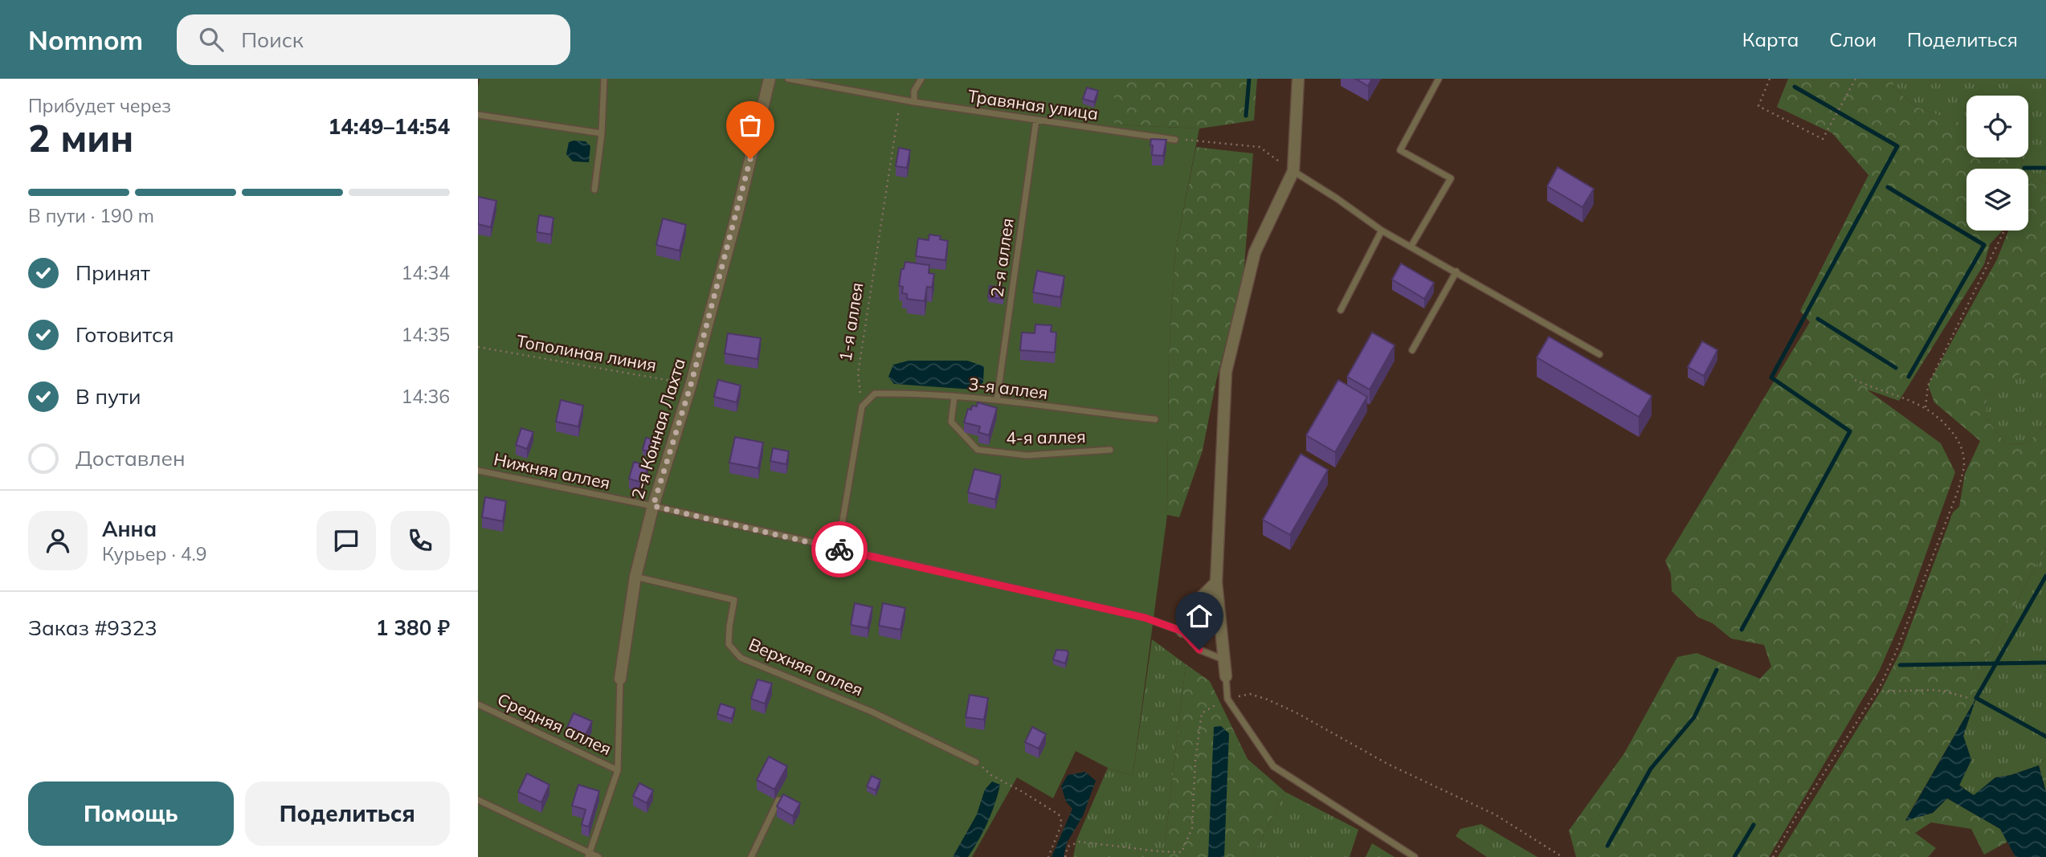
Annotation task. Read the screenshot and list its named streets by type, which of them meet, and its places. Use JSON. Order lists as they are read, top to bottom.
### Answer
{
  "streets": {
    "street": ["2-я Конная Лахта"],
    "lane": [
      "Травяная улица",
      "2-я аллея",
      "3-я аллея",
      "4-я аллея",
      "Нижняя аллея",
      "Верхняя аллея",
      "Средняя аллея"
    ],
    "path": ["1-я аллея", "Тополиная линия"]
  },
  "crossings": [
    ["Травяная улица", "2-я аллея"],
    ["Травяная улица", "1-я аллея"],
    ["2-я аллея", "3-я аллея"],
    ["1-я аллея", "3-я аллея"],
    ["Тополиная линия", "2-я Конная Лахта"],
    ["3-я аллея", "4-я аллея"],
    ["2-я Конная Лахта", "Нижняя аллея"],
    ["2-я Конная Лахта", "Верхняя аллея"],
    ["2-я Конная Лахта", "Средняя аллея"]
  ],
  "page": {
    "header": "Nomnom",
    "search": "Поиск",
    "nav": ["Карта", "Слои", "Поделиться"],
    "heading": ["2 мин", "Прибудет через", "14:49–14:54"],
    "panel": [
      "Анна",
      "Курьер · 4.9",
      "Заказ #9323",
      "1 380 ₽"
    ],
    "bar": "В пути · 190 m",
    "list": [
      ["Принят", "14:34"],
      ["Готовится", "14:35"],
      ["В пути", "14:36"],
      "Доставлен"
    ],
    "buttons": ["Помощь", "Поделиться"]
  }
}
